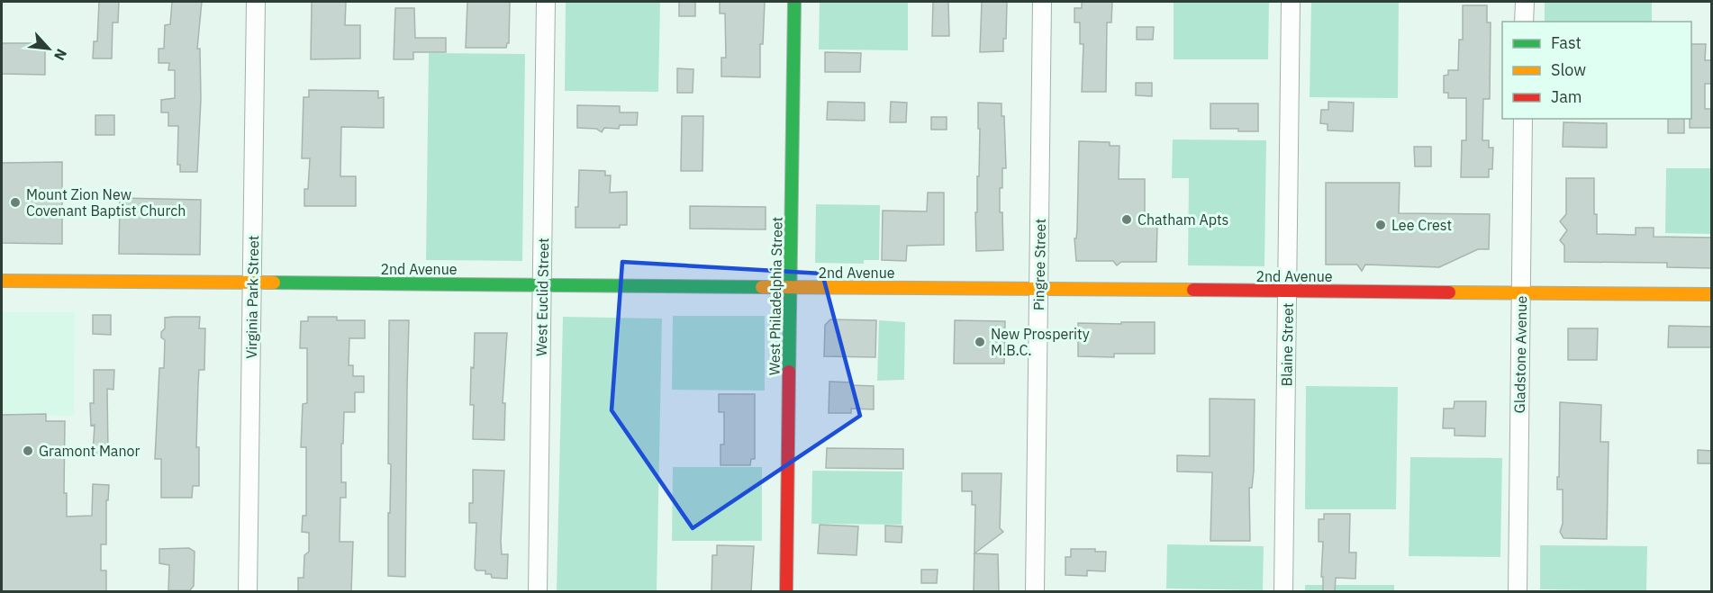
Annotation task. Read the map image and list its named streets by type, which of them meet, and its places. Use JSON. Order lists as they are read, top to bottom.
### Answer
{
  "streets": {
    "street": [
      "Pingree Street",
      "2nd Avenue",
      "West Philadelphia Street",
      "Virginia Park Street",
      "West Euclid Street",
      "Blaine Street",
      "Gladstone Avenue"
    ]
  },
  "crossings": [
    ["Pingree Street", "2nd Avenue"],
    ["2nd Avenue", "West Philadelphia Street"],
    ["2nd Avenue", "Virginia Park Street"],
    ["2nd Avenue", "West Euclid Street"],
    ["2nd Avenue", "Blaine Street"],
    ["2nd Avenue", "Gladstone Avenue"]
  ],
  "places": [
    "Mount Zion New Covenant Baptist Church",
    "Chatham Apts",
    "Lee Crest",
    "New Prosperity M.B.C.",
    "Gramont Manor"
  ],
  "legend": ["Fast", "Slow", "Jam"],
  "north": "bottom right"
}
